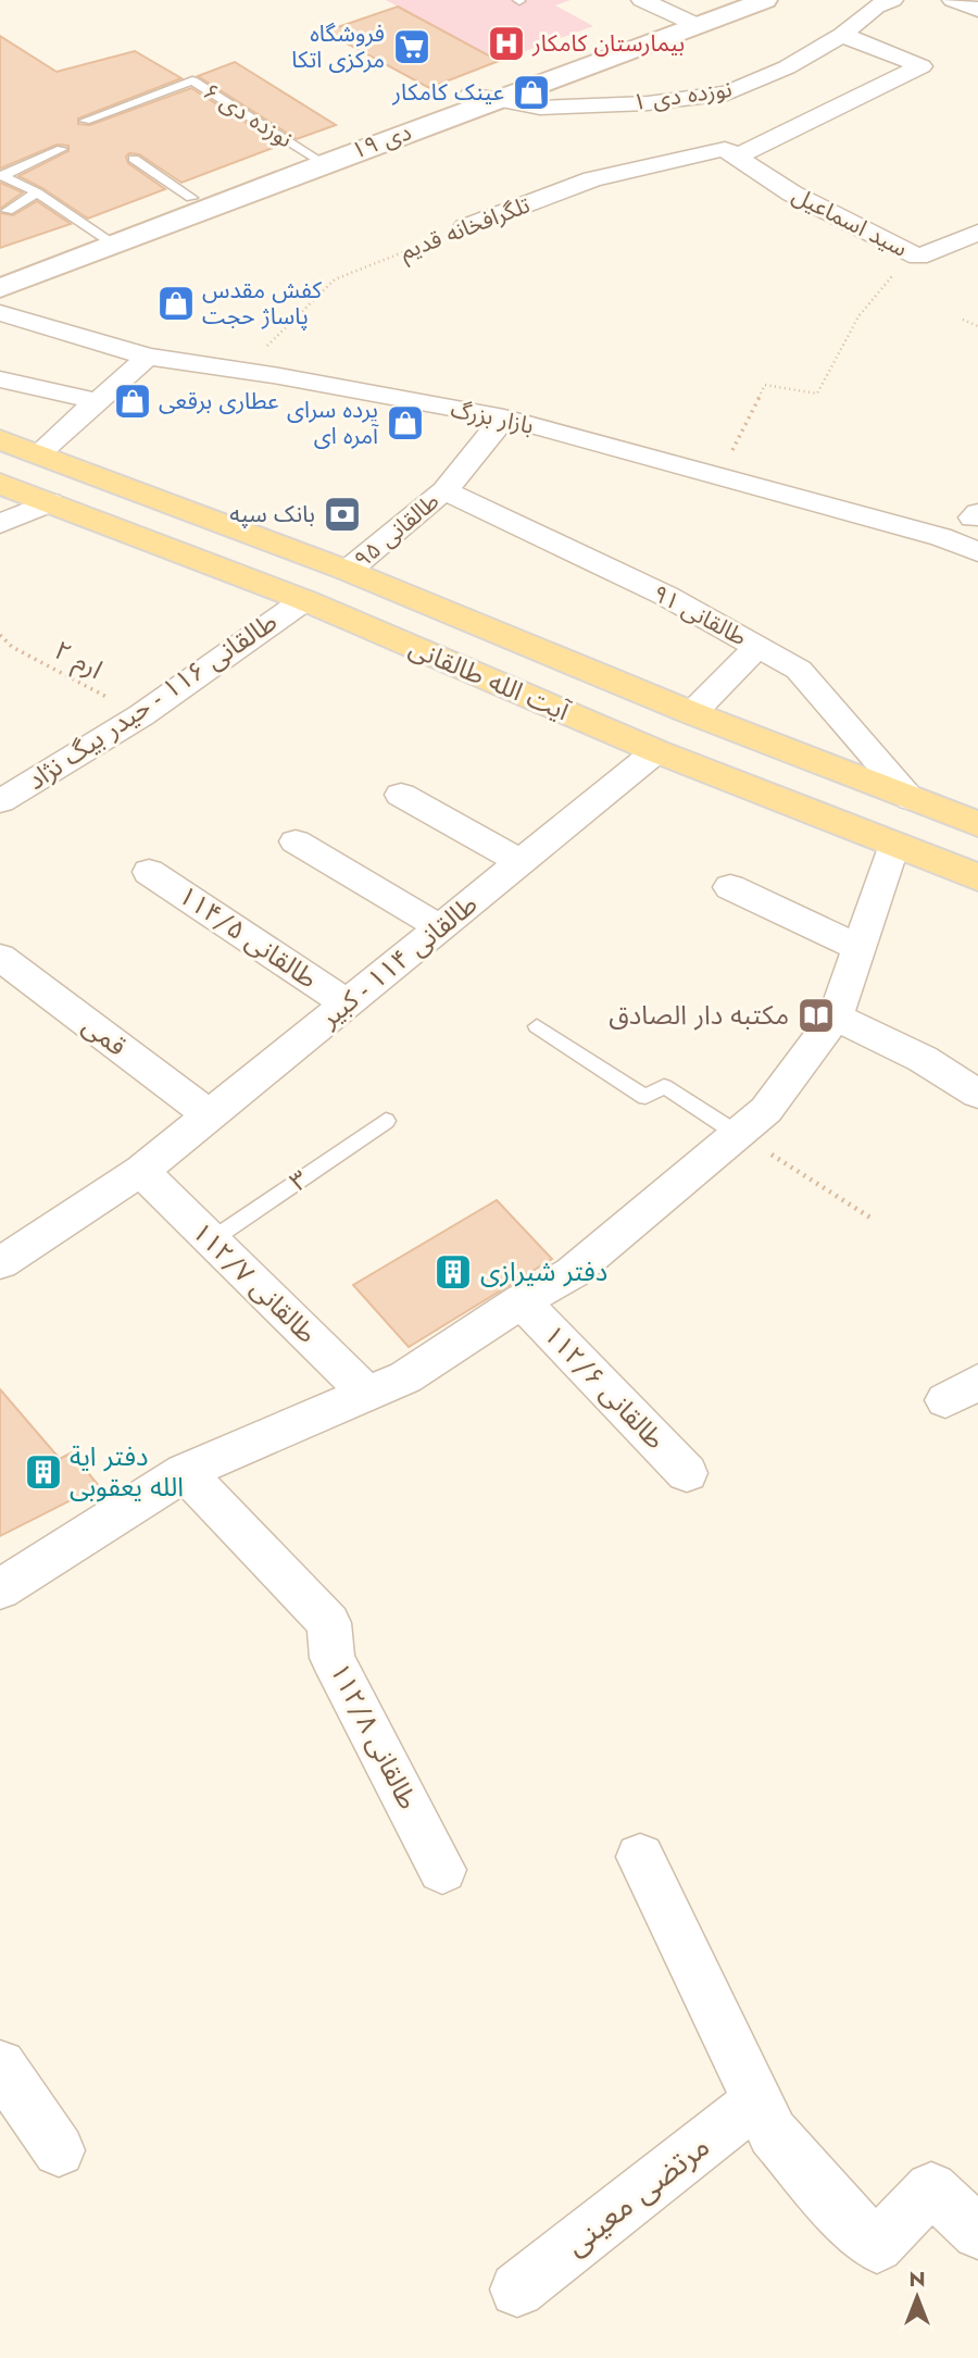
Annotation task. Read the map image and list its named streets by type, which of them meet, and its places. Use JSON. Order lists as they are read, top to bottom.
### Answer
{
  "streets": {
    "main road": ["۱۹ دی", "آیت الله طالقانی"],
    "street": [
      "نوزده دی ۱",
      "سید اسماعیل",
      "تلگرافخانه قدیم",
      "بازار بزرگ",
      "طالقانی ۹۵",
      "طالقانی ۹۱",
      "طالقانی ۱۱۶ - حیدر بیگ نژاد",
      "طالقانی ۱۱۴/۵",
      "طالقانی ۱۱۴ - کبیر",
      "قمی",
      "طالقانی ۱۱۲/۷",
      "طالقانی ۱۱۲/۶",
      "طالقانی ۱۱۲/۸",
      "مرتضی معینی"
    ],
    "lane": ["نوزده دی ۶", "۳"],
    "path": ["ارم ۲"]
  },
  "crossings": [
    ["نوزده دی ۱", "۱۹ دی"],
    ["نوزده دی ۶", "۱۹ دی"],
    ["سید اسماعیل", "تلگرافخانه قدیم"],
    ["سید اسماعیل", "بازار بزرگ"],
    ["تلگرافخانه قدیم", "بازار بزرگ"],
    ["بازار بزرگ", "طالقانی ۹۵"],
    ["طالقانی ۹۵", "طالقانی ۹۱"],
    ["طالقانی ۹۵", "آیت الله طالقانی"],
    ["طالقانی ۹۱", "آیت الله طالقانی"],
    ["ارم ۲", "طالقانی ۱۱۶ - حیدر بیگ نژاد"],
    ["آیت الله طالقانی", "طالقانی ۱۱۶ - حیدر بیگ نژاد"],
    ["آیت الله طالقانی", "طالقانی ۱۱۴ - کبیر"],
    ["طالقانی ۱۱۴/۵", "طالقانی ۱۱۴ - کبیر"],
    ["طالقانی ۱۱۴ - کبیر", "قمی"],
    ["طالقانی ۱۱۴ - کبیر", "طالقانی ۱۱۲/۷"],
    ["۳", "طالقانی ۱۱۲/۷"]
  ],
  "places": {
    "hospital": ["بیمارستان کامکار"],
    "supermarket": ["فروشگاه مرکزی اتکا"],
    "shop": [
      "عینک کامکار",
      "کفش مقدس پاساژ حجت",
      "عطاری برقعی",
      "پرده سرای آمره ای"
    ],
    "bank": ["بانک سپه"],
    "library": ["مکتبه دار الصادق"],
    "building": ["دفتر شیرازی", "دفتر ایة الله یعقوبی"]
  },
  "north": "top"
}
